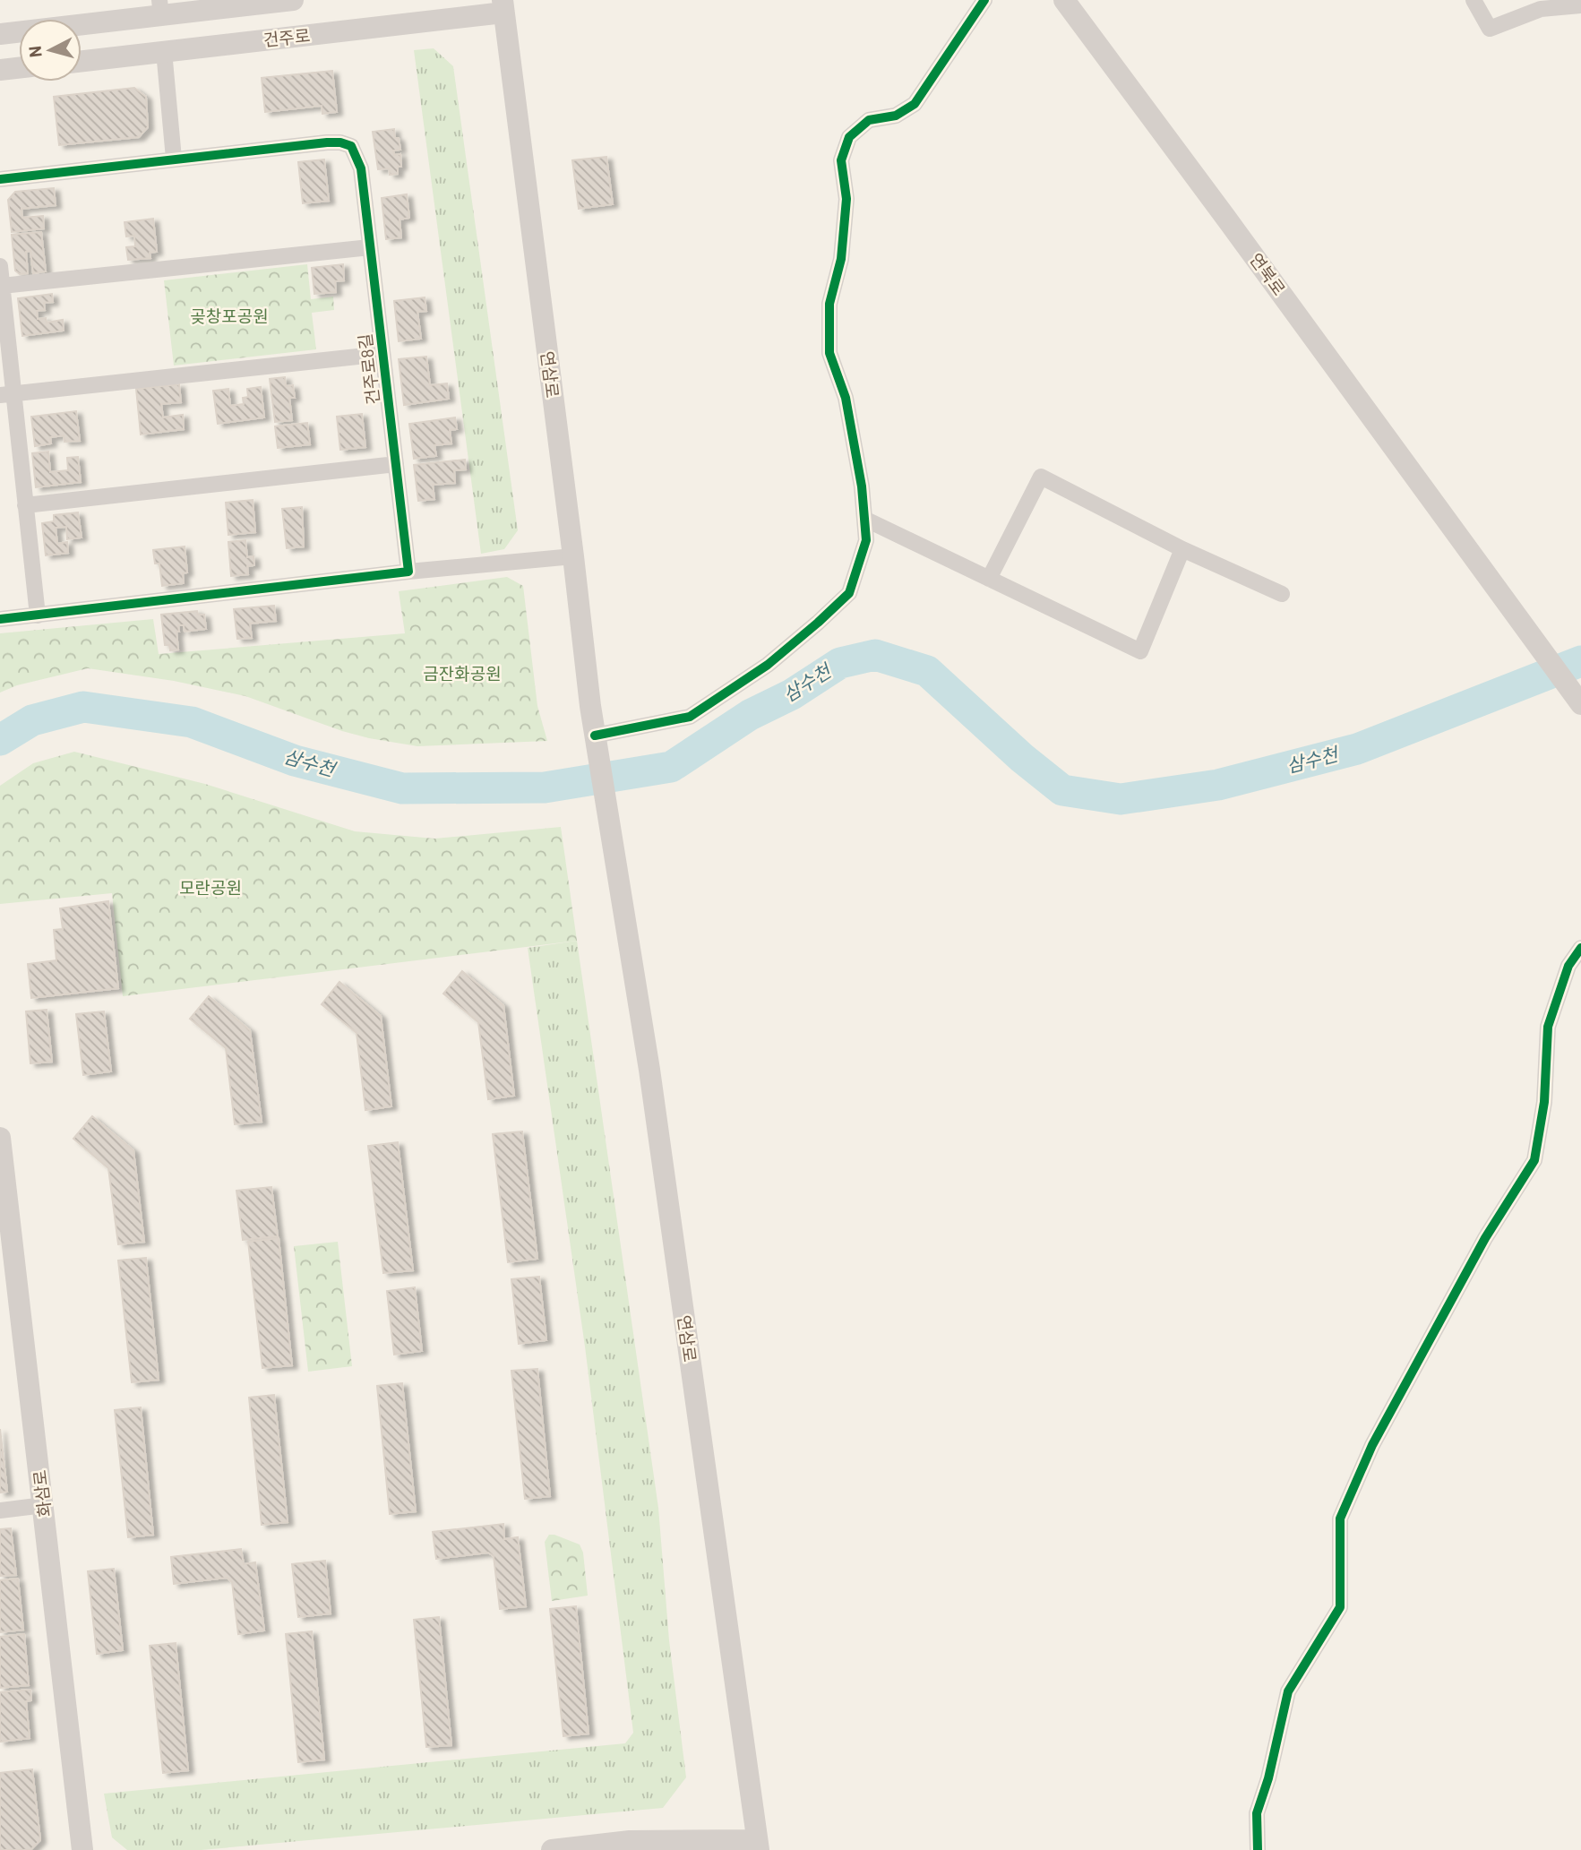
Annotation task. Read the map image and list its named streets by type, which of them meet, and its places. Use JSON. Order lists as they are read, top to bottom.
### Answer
{
  "streets": {
    "main road": [
      "건주로",
      "연북로",
      "연삼로",
      "화삼로"
    ],
    "street": ["건주로8길"]
  },
  "crossings": [
    ["건주로", "연삼로"]
  ],
  "water": ["삼수천"],
  "parks": ["곶창포공원", "금잔화공원", "모란공원"],
  "north": "left"
}
